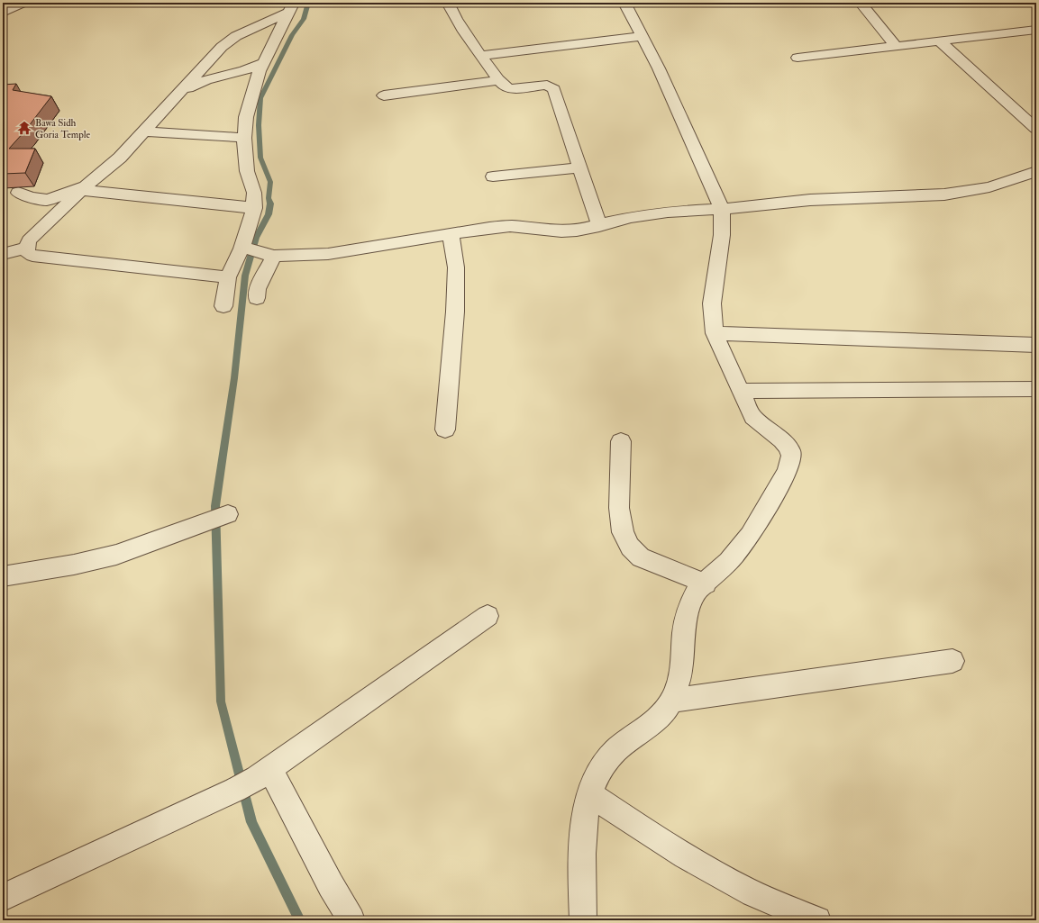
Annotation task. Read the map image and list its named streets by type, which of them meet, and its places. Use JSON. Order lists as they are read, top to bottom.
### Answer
{
  "places": {
    "temple": ["Bawa Sidh Goria Temple"]
  }
}
